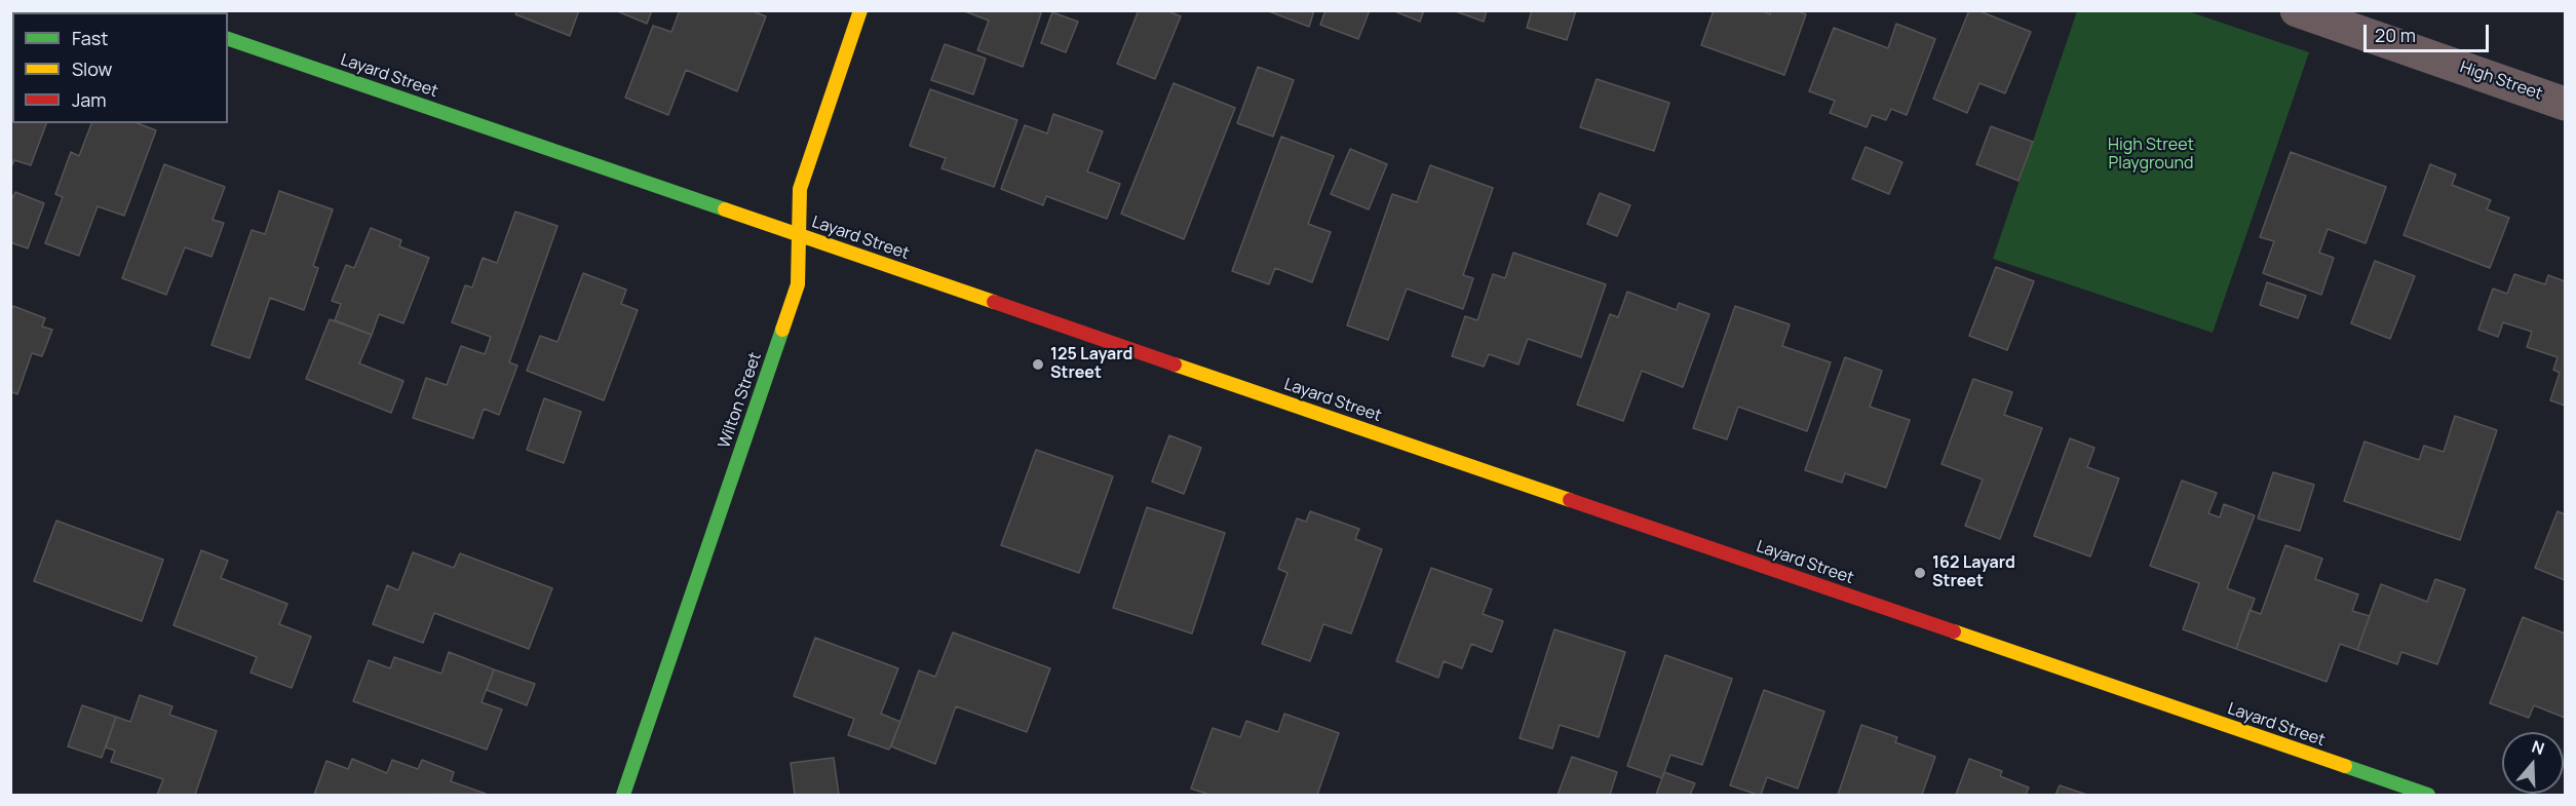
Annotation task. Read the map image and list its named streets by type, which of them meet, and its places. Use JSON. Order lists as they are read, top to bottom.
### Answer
{
  "streets": {
    "street": ["Layard Street", "High Street", "Wilton Street"]
  },
  "crossings": [
    ["Layard Street", "Wilton Street"]
  ],
  "parks": ["High Street Playground"],
  "places": ["125 Layard Street", "162 Layard Street"],
  "legend": ["Fast", "Slow", "Jam"],
  "scale_bar": "20 m",
  "north": "top"
}
